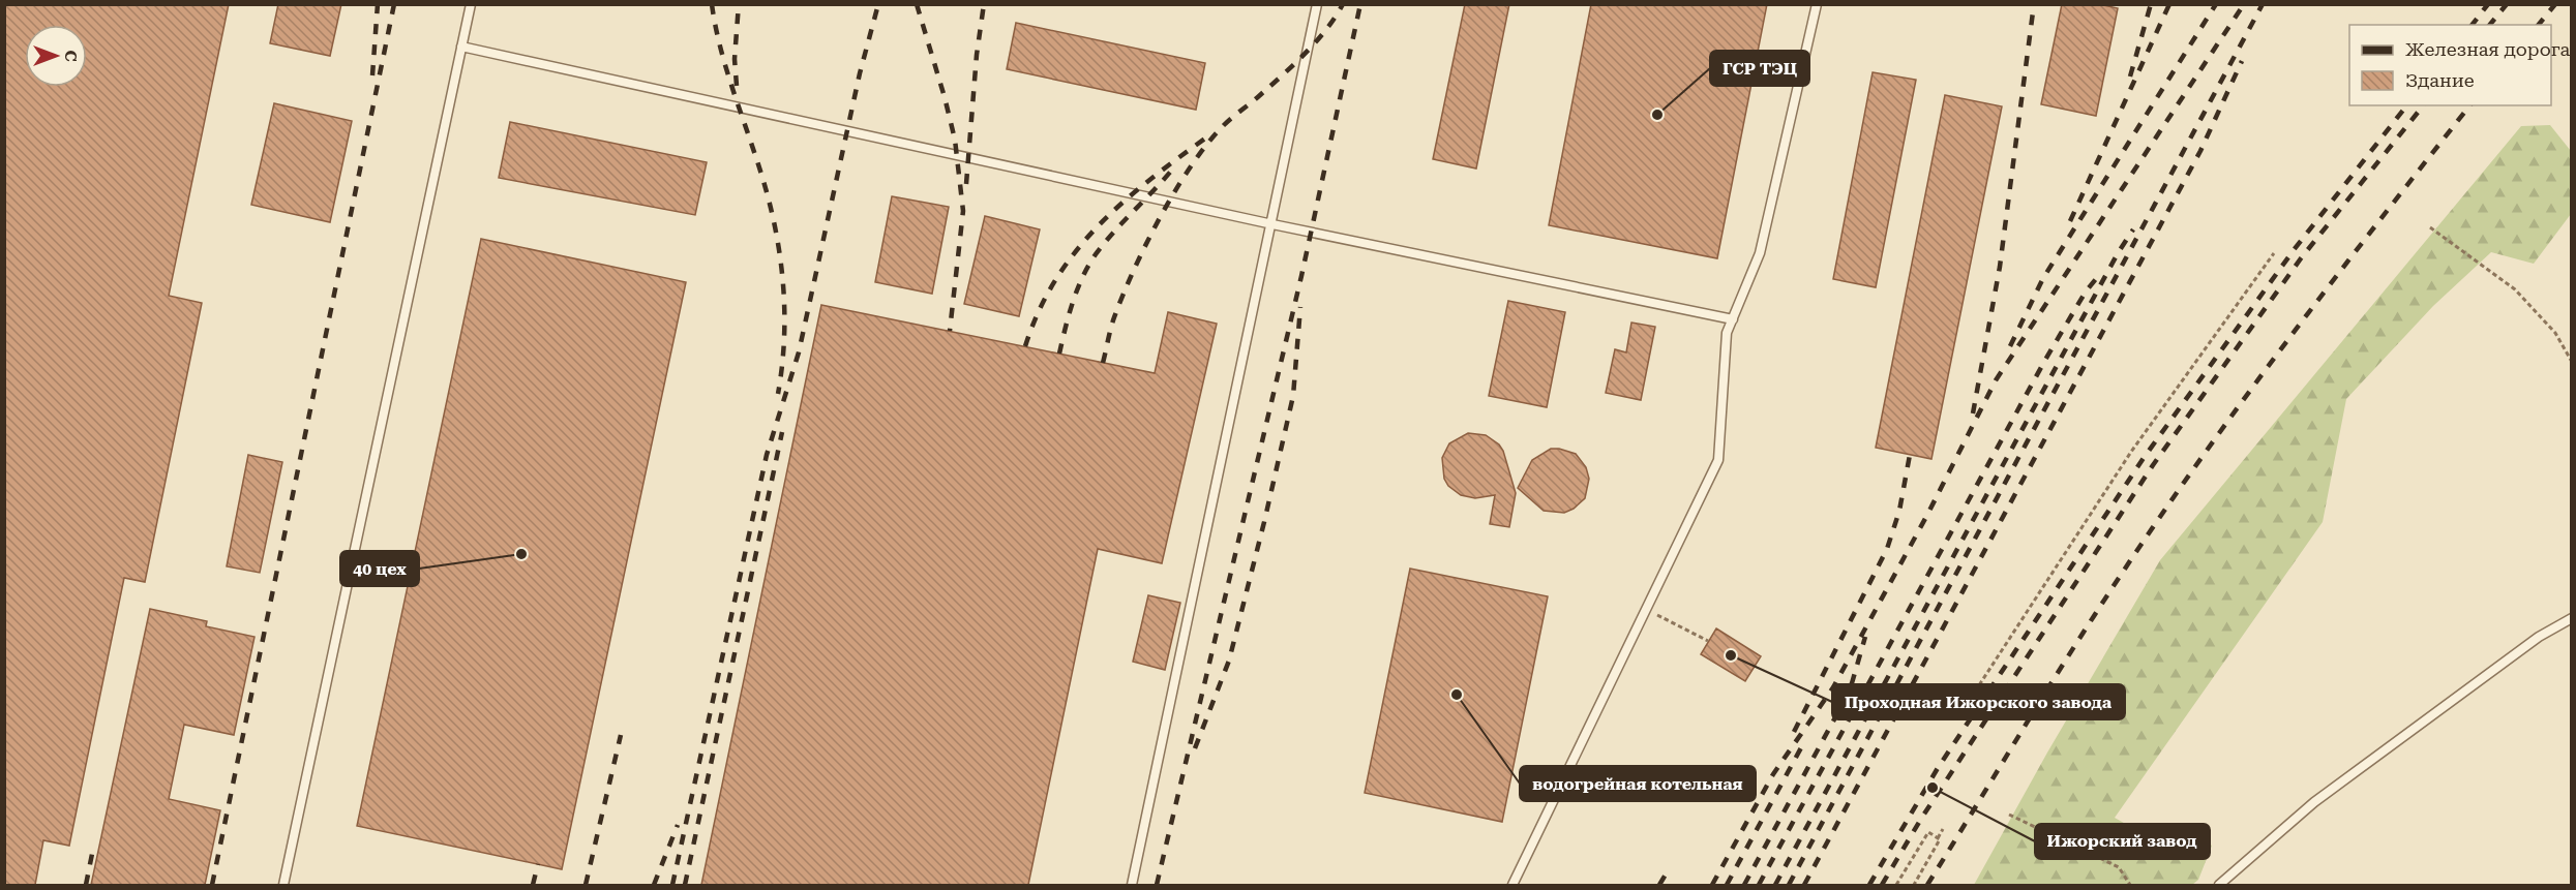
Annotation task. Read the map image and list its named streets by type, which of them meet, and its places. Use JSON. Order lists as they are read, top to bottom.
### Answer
{
  "places": [
    "ГСР ТЭЦ",
    "40 цех",
    "Проходная Ижорского завода",
    "водогрейная котельная",
    "Ижорский завод"
  ],
  "legend": ["Железная дорога", "Здание"],
  "north": "right"
}
